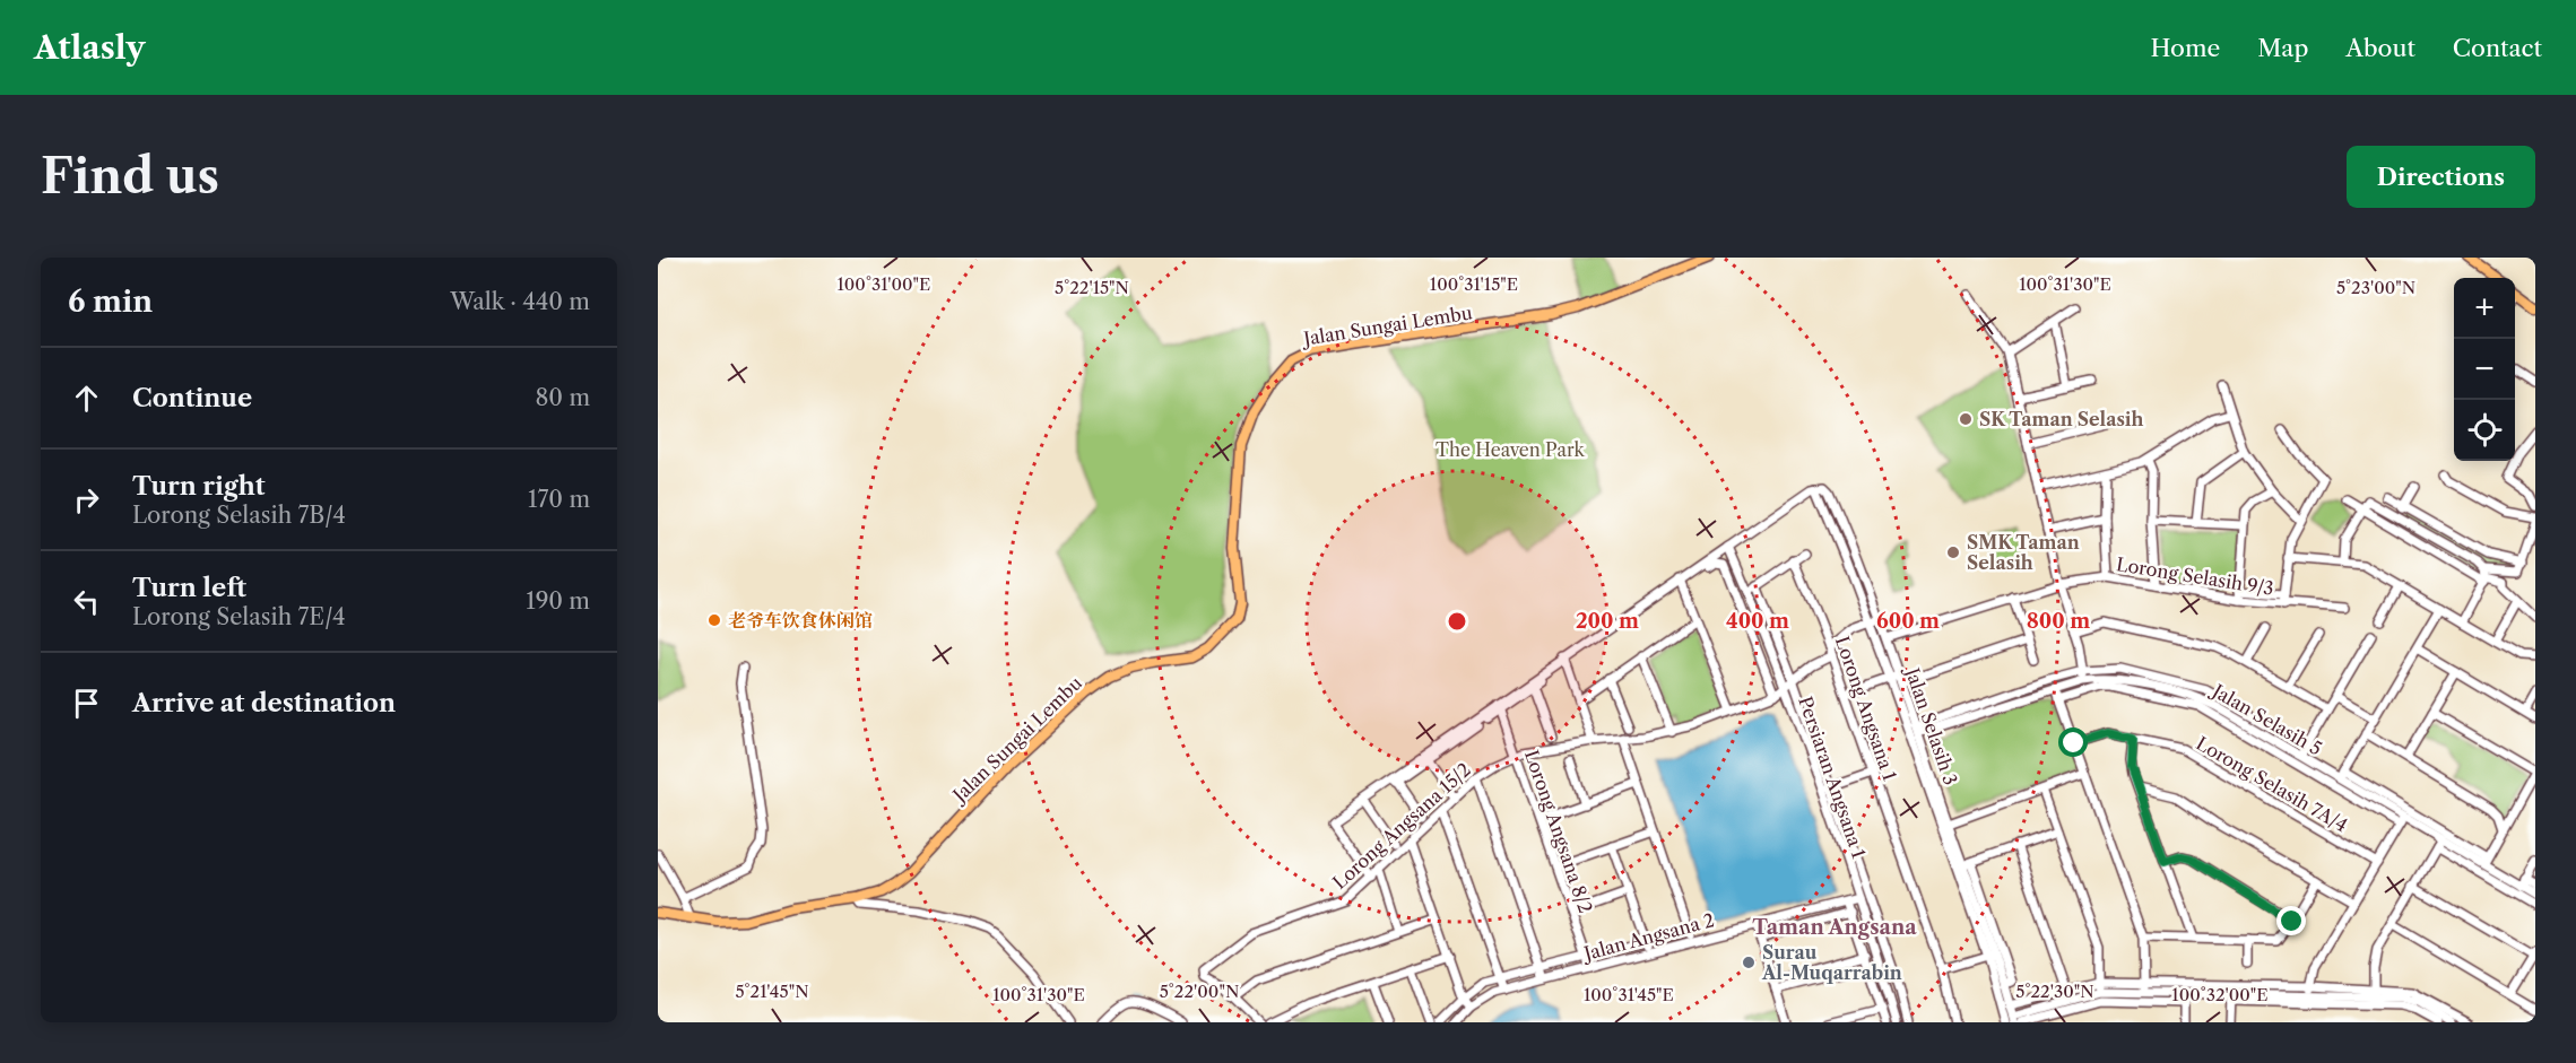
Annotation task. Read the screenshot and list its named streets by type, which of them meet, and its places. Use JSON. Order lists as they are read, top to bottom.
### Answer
{
  "streets": {
    "main road": ["Jalan Sungai Lembu"],
    "street": [
      "Lorong Selasih 9/3",
      "Lorong Angsana 1",
      "Jalan Selasih 5",
      "Jalan Selasih 3",
      "Persiaran Angsana 1",
      "Lorong Selasih 7A/4",
      "Lorong Angsana 15/2",
      "Lorong Angsana 8/2",
      "Jalan Angsana 2"
    ]
  },
  "crossings": [
    ["Lorong Selasih 9/3", "Jalan Selasih 3"],
    ["Lorong Angsana 1", "Lorong Angsana 15/2"],
    ["Jalan Selasih 5", "Jalan Selasih 3"],
    ["Jalan Selasih 3", "Lorong Angsana 15/2"],
    ["Persiaran Angsana 1", "Lorong Angsana 15/2"],
    ["Persiaran Angsana 1", "Jalan Angsana 2"],
    ["Lorong Angsana 15/2", "Lorong Angsana 8/2"],
    ["Lorong Angsana 8/2", "Jalan Angsana 2"]
  ],
  "districts": ["Taman Angsana"],
  "parks": ["The Heaven Park"],
  "places": [
    "SK Taman Selasih",
    "SMK Taman Selasih",
    "老爷车饮食休闲馆",
    "Surau Al-Muqarrabin"
  ],
  "page": {
    "header": "Atlasly",
    "nav": [
      "Home",
      "Map",
      "About",
      "Contact"
    ],
    "buttons": "Directions",
    "title": "Find us",
    "heading": ["6 min", "Walk · 440 m"],
    "map_buttons": ["+", "−"],
    "list": [
      ["Continue", "80 m"],
      ["Turn right", "Lorong Selasih 7B/4", "170 m"],
      ["Turn left", "Lorong Selasih 7E/4", "190 m"],
      "Arrive at destination"
    ]
  },
  "coordinates": [
    "100°31'00\"E",
    "100°31'15\"E",
    "100°31'30\"E",
    "5°22'15\"N",
    "5°23'00\"N",
    "5°21'45\"N",
    "5°22'00\"N",
    "5°22'30\"N",
    "100°31'45\"E",
    "100°32'00\"E"
  ],
  "rings": [
    "200 m",
    "400 m",
    "600 m",
    "800 m"
  ]
}
